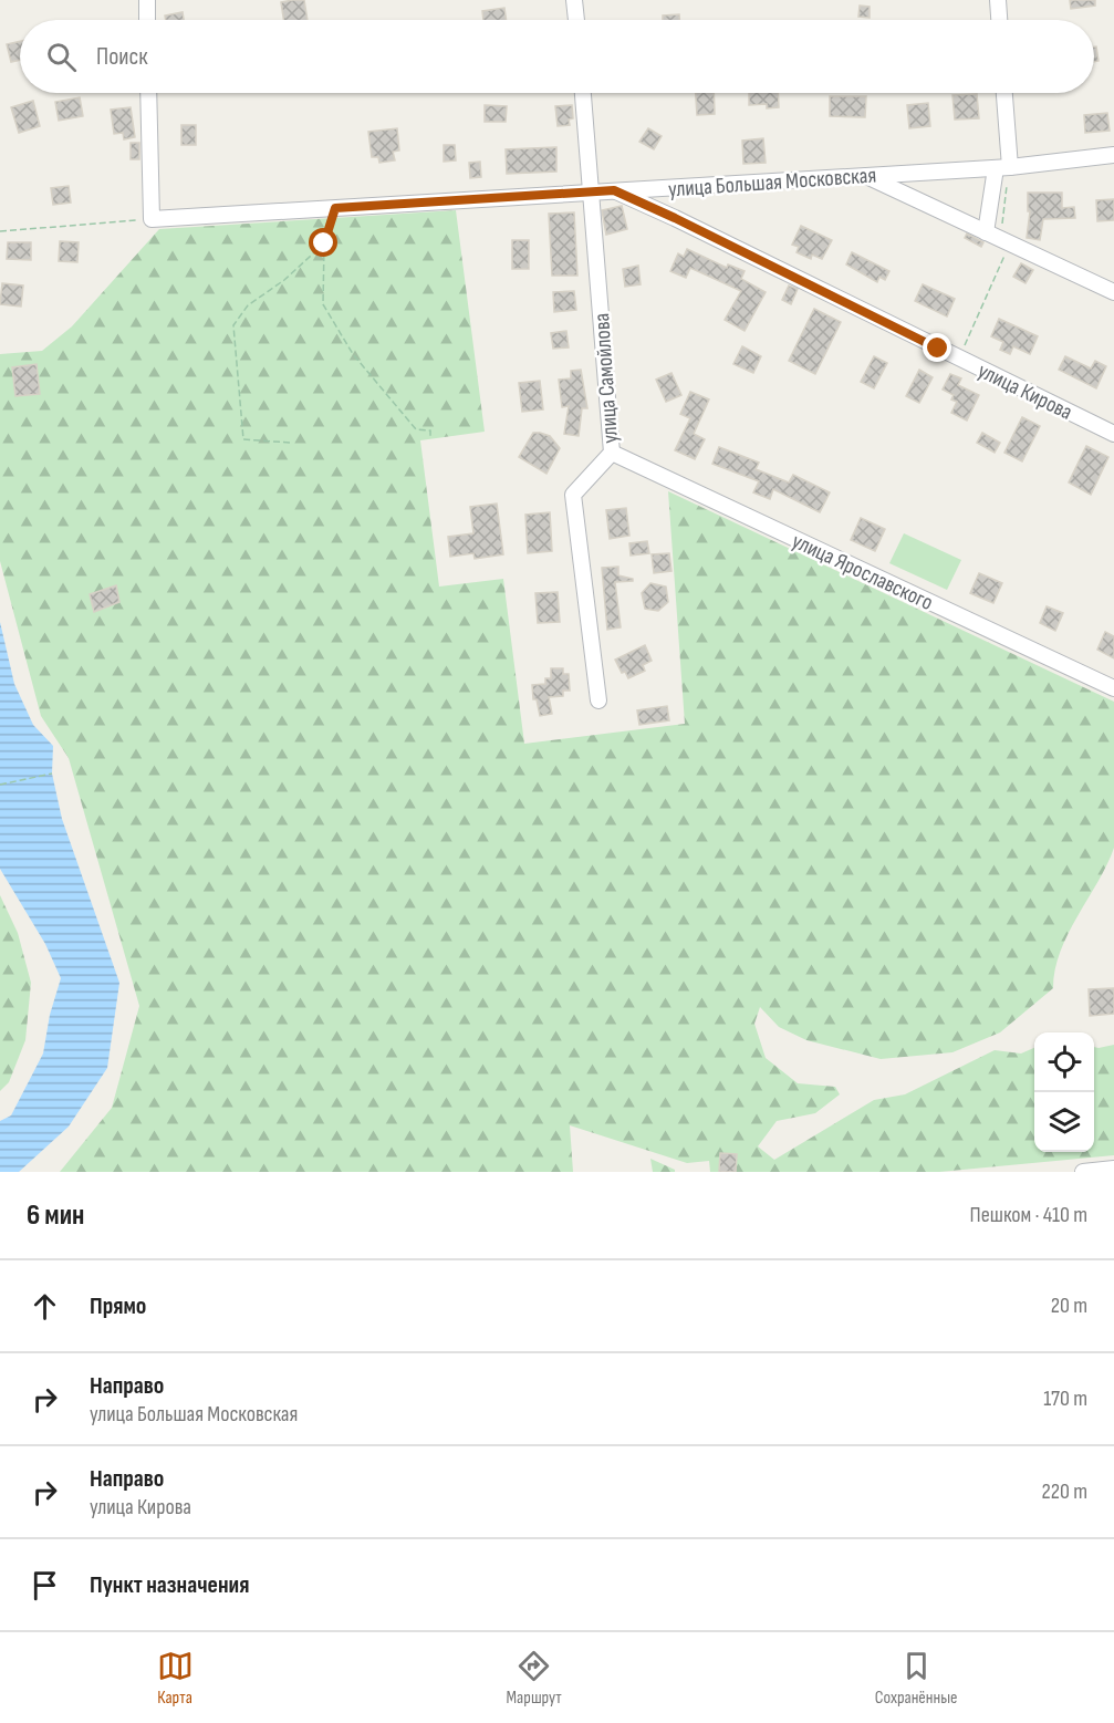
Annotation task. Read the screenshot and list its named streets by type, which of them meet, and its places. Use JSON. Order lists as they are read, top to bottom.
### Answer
{
  "streets": {
    "street": [
      "улица Большая Московская",
      "улица Самойлова",
      "улица Кирова",
      "улица Ярославского"
    ]
  },
  "crossings": [
    ["улица Большая Московская", "улица Самойлова"],
    ["улица Большая Московская", "улица Кирова"],
    ["улица Самойлова", "улица Ярославского"]
  ],
  "page": {
    "search": "Поиск",
    "heading": ["6 мин", "Пешком · 410 m"],
    "list": [
      ["Прямо", "20 m"],
      ["Направо", "улица Большая Московская", "170 m"],
      ["Направо", "улица Кирова", "220 m"],
      "Пункт назначения"
    ],
    "nav": ["Карта", "Маршрут", "Сохранённые"]
  }
}
